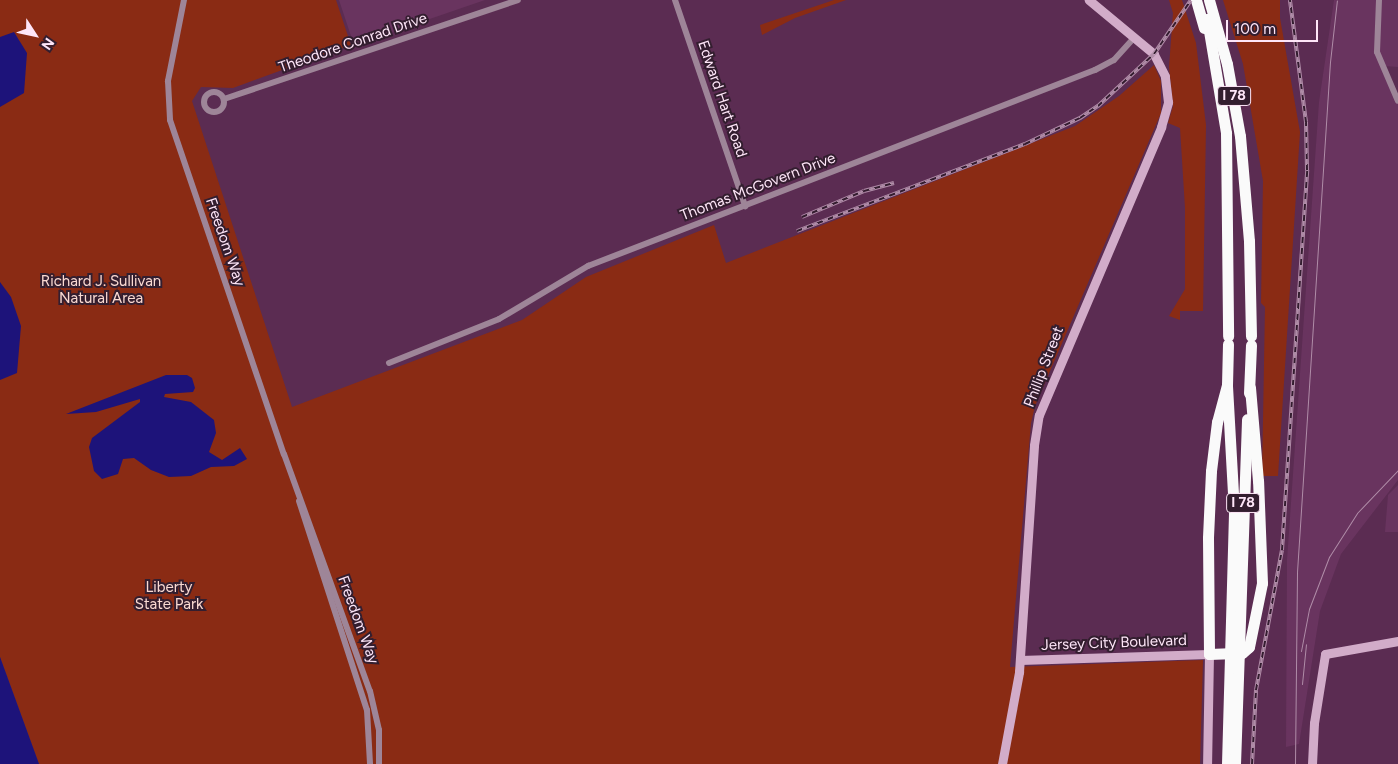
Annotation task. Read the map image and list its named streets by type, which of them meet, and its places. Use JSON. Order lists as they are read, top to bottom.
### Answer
{
  "streets": {
    "highway": ["I 78"],
    "street": [
      "Theodore Conrad Drive",
      "Edward Hart Road",
      "Thomas McGovern Drive",
      "Freedom Way",
      "Phillip Street",
      "Jersey City Boulevard"
    ]
  },
  "crossings": [
    ["Edward Hart Road", "Thomas McGovern Drive"],
    ["Thomas McGovern Drive", "Phillip Street"],
    ["Phillip Street", "Jersey City Boulevard"]
  ],
  "parks": ["Richard J. Sullivan Natural Area", "Liberty State Park"],
  "scale_bar": "100 m",
  "north": "bottom right"
}
